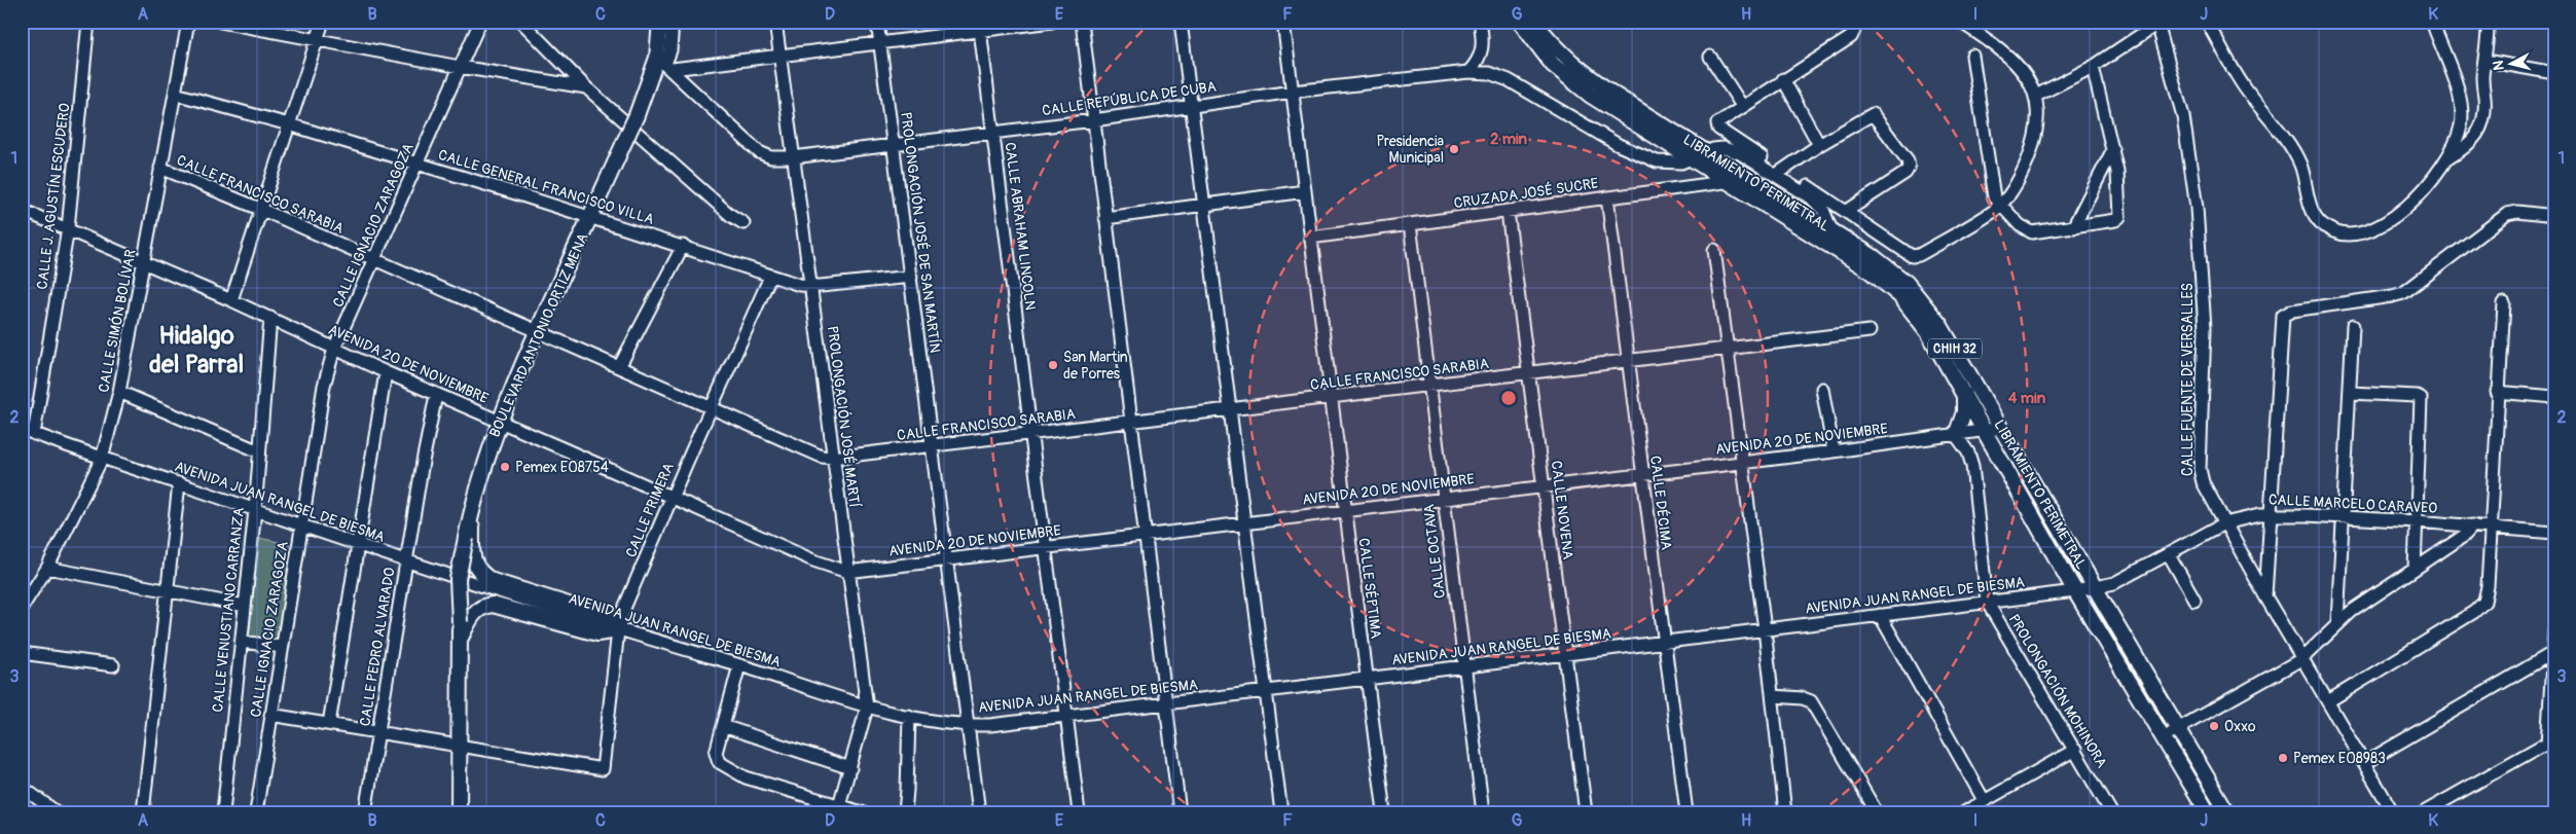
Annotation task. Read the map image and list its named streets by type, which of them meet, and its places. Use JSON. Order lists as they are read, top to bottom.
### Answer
{
  "streets": {
    "main road": ["LIBRAMIENTO PERIMETRAL", "BOULEVARD ANTONIO ORTIZ MENA", "CHIH 32"],
    "street": [
      "CALLE REPÚBLICA DE CUBA",
      "CALLE GENERAL FRANCISCO VILLA",
      "CRUZADA JOSÉ SUCRE",
      "CALLE FRANCISCO SARABIA",
      "CALLE J. AGUSTÍN ESCUDERO",
      "CALLE IGNACIO ZARAGOZA",
      "CALLE ABRAHAM LINCOLN",
      "PROLONGACIÓN JOSÉ DE SAN MARTÍN",
      "CALLE SIMÓN BOLÍVAR",
      "AVENIDA 20 DE NOVIEMBRE",
      "CALLE FUENTE DE VERSALLES",
      "PROLONGACIÓN JOSÉ MARTÍ",
      "AVENIDA JUAN RANGEL DE BIESMA",
      "CALLE DÉCIMA",
      "CALLE MARCELO CARAVEO",
      "CALLE PRIMERA",
      "CALLE NOVENA",
      "CALLE OCTAVA",
      "CALLE SÉPTIMA",
      "CALLE VENUSTIANO CARRANZA",
      "CALLE PEDRO ALVARADO",
      "PROLONGACIÓN MOHINORA"
    ]
  },
  "crossings": [
    ["CALLE REPÚBLICA DE CUBA", "LIBRAMIENTO PERIMETRAL"],
    ["CALLE REPÚBLICA DE CUBA", "CALLE ABRAHAM LINCOLN"],
    ["CALLE REPÚBLICA DE CUBA", "PROLONGACIÓN JOSÉ DE SAN MARTÍN"],
    ["CALLE REPÚBLICA DE CUBA", "BOULEVARD ANTONIO ORTIZ MENA"],
    ["CALLE REPÚBLICA DE CUBA", "PROLONGACIÓN JOSÉ MARTÍ"],
    ["CALLE REPÚBLICA DE CUBA", "CALLE SÉPTIMA"],
    ["LIBRAMIENTO PERIMETRAL", "CRUZADA JOSÉ SUCRE"],
    ["LIBRAMIENTO PERIMETRAL", "AVENIDA 20 DE NOVIEMBRE"],
    ["LIBRAMIENTO PERIMETRAL", "AVENIDA JUAN RANGEL DE BIESMA"],
    ["LIBRAMIENTO PERIMETRAL", "CALLE MARCELO CARAVEO"],
    ["CALLE GENERAL FRANCISCO VILLA", "CALLE IGNACIO ZARAGOZA"],
    ["CALLE GENERAL FRANCISCO VILLA", "PROLONGACIÓN JOSÉ DE SAN MARTÍN"],
    ["CALLE GENERAL FRANCISCO VILLA", "CALLE SIMÓN BOLÍVAR"],
    ["CALLE GENERAL FRANCISCO VILLA", "BOULEVARD ANTONIO ORTIZ MENA"],
    ["CALLE GENERAL FRANCISCO VILLA", "PROLONGACIÓN JOSÉ MARTÍ"],
    ["CALLE GENERAL FRANCISCO VILLA", "CALLE PRIMERA"],
    ["CRUZADA JOSÉ SUCRE", "CALLE DÉCIMA"],
    ["CRUZADA JOSÉ SUCRE", "CALLE NOVENA"],
    ["CRUZADA JOSÉ SUCRE", "CALLE OCTAVA"],
    ["CRUZADA JOSÉ SUCRE", "CALLE SÉPTIMA"],
    ["CALLE FRANCISCO SARABIA", "CALLE IGNACIO ZARAGOZA"],
    ["CALLE FRANCISCO SARABIA", "CALLE ABRAHAM LINCOLN"],
    ["CALLE FRANCISCO SARABIA", "PROLONGACIÓN JOSÉ DE SAN MARTÍN"],
    ["CALLE FRANCISCO SARABIA", "CALLE SIMÓN BOLÍVAR"],
    ["CALLE FRANCISCO SARABIA", "BOULEVARD ANTONIO ORTIZ MENA"],
    ["CALLE FRANCISCO SARABIA", "PROLONGACIÓN JOSÉ MARTÍ"],
    ["CALLE FRANCISCO SARABIA", "CALLE DÉCIMA"],
    ["CALLE FRANCISCO SARABIA", "CALLE PRIMERA"],
    ["CALLE FRANCISCO SARABIA", "CALLE NOVENA"],
    ["CALLE FRANCISCO SARABIA", "CALLE OCTAVA"],
    ["CALLE FRANCISCO SARABIA", "CALLE SÉPTIMA"],
    ["CALLE J. AGUSTÍN ESCUDERO", "AVENIDA 20 DE NOVIEMBRE"],
    ["CALLE J. AGUSTÍN ESCUDERO", "AVENIDA JUAN RANGEL DE BIESMA"],
    ["CALLE IGNACIO ZARAGOZA", "AVENIDA 20 DE NOVIEMBRE"],
    ["CALLE IGNACIO ZARAGOZA", "AVENIDA JUAN RANGEL DE BIESMA"],
    ["CALLE ABRAHAM LINCOLN", "AVENIDA 20 DE NOVIEMBRE"],
    ["CALLE ABRAHAM LINCOLN", "AVENIDA JUAN RANGEL DE BIESMA"],
    ["PROLONGACIÓN JOSÉ DE SAN MARTÍN", "AVENIDA 20 DE NOVIEMBRE"],
    ["PROLONGACIÓN JOSÉ DE SAN MARTÍN", "AVENIDA JUAN RANGEL DE BIESMA"],
    ["CALLE SIMÓN BOLÍVAR", "AVENIDA 20 DE NOVIEMBRE"],
    ["CALLE SIMÓN BOLÍVAR", "AVENIDA JUAN RANGEL DE BIESMA"],
    ["BOULEVARD ANTONIO ORTIZ MENA", "AVENIDA 20 DE NOVIEMBRE"],
    ["BOULEVARD ANTONIO ORTIZ MENA", "CALLE PRIMERA"],
    ["AVENIDA 20 DE NOVIEMBRE", "PROLONGACIÓN JOSÉ MARTÍ"],
    ["AVENIDA 20 DE NOVIEMBRE", "CALLE DÉCIMA"],
    ["AVENIDA 20 DE NOVIEMBRE", "CALLE PRIMERA"],
    ["AVENIDA 20 DE NOVIEMBRE", "CALLE NOVENA"],
    ["AVENIDA 20 DE NOVIEMBRE", "CALLE OCTAVA"],
    ["AVENIDA 20 DE NOVIEMBRE", "CALLE SÉPTIMA"],
    ["AVENIDA 20 DE NOVIEMBRE", "CALLE VENUSTIANO CARRANZA"],
    ["AVENIDA 20 DE NOVIEMBRE", "CALLE PEDRO ALVARADO"],
    ["AVENIDA 20 DE NOVIEMBRE", "PROLONGACIÓN MOHINORA"],
    ["CALLE FUENTE DE VERSALLES", "CALLE MARCELO CARAVEO"],
    ["PROLONGACIÓN JOSÉ MARTÍ", "AVENIDA JUAN RANGEL DE BIESMA"],
    ["AVENIDA JUAN RANGEL DE BIESMA", "CALLE DÉCIMA"],
    ["AVENIDA JUAN RANGEL DE BIESMA", "CALLE MARCELO CARAVEO"],
    ["AVENIDA JUAN RANGEL DE BIESMA", "CALLE PRIMERA"],
    ["AVENIDA JUAN RANGEL DE BIESMA", "CALLE NOVENA"],
    ["AVENIDA JUAN RANGEL DE BIESMA", "CALLE OCTAVA"],
    ["AVENIDA JUAN RANGEL DE BIESMA", "CALLE SÉPTIMA"],
    ["AVENIDA JUAN RANGEL DE BIESMA", "CALLE VENUSTIANO CARRANZA"],
    ["AVENIDA JUAN RANGEL DE BIESMA", "CALLE PEDRO ALVARADO"],
    ["AVENIDA JUAN RANGEL DE BIESMA", "PROLONGACIÓN MOHINORA"]
  ],
  "districts": ["Hidalgo del Parral"],
  "places": [
    "Presidencia Municipal",
    "San Martin de Porres",
    "Pemex E08754",
    "Oxxo",
    "Pemex E08983"
  ],
  "north": "left",
  "grid": {
    "columns": [
      "A",
      "B",
      "C",
      "D",
      "E",
      "F",
      "G",
      "H",
      "I",
      "J",
      "K"
    ],
    "rows": ["1", "2", "3"]
  },
  "rings": ["2 min", "4 min"]
}
